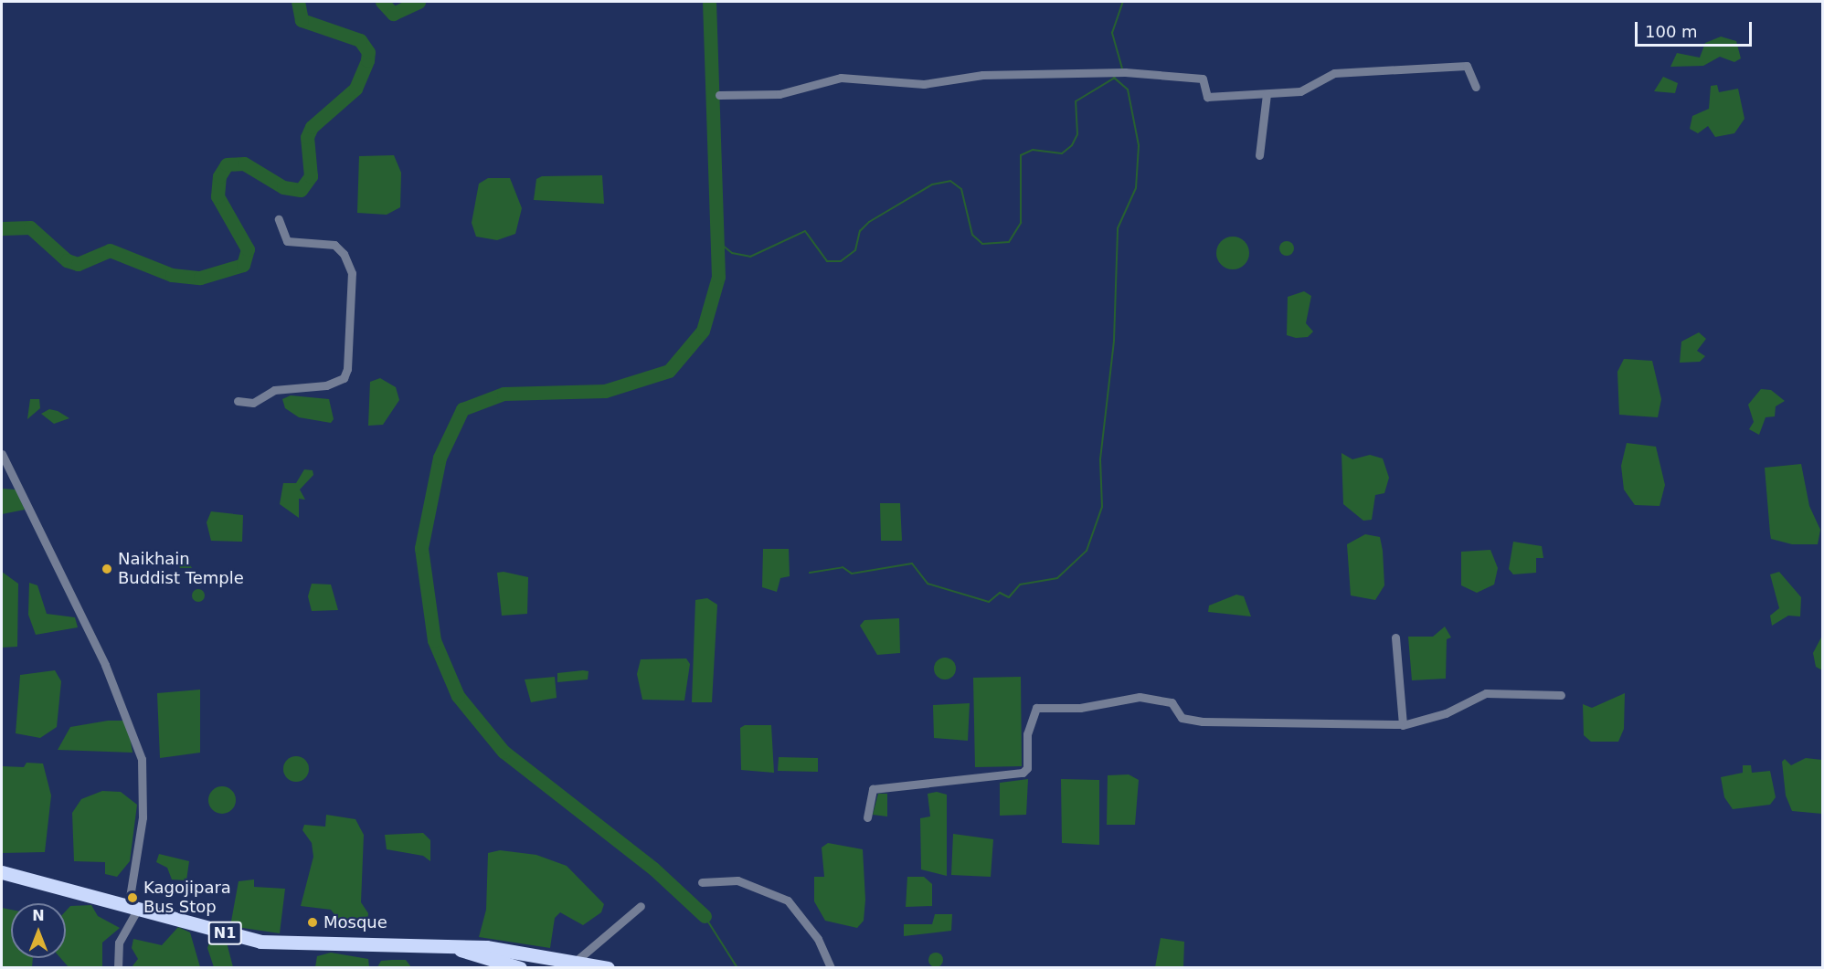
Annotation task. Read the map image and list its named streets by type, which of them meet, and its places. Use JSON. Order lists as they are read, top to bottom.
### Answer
{
  "streets": {
    "highway": ["N1"]
  },
  "places": ["Naikhain Buddist Temple", "Kagojipara Bus Stop", "Mosque"],
  "scale_bar": "100 m",
  "north": "top"
}
